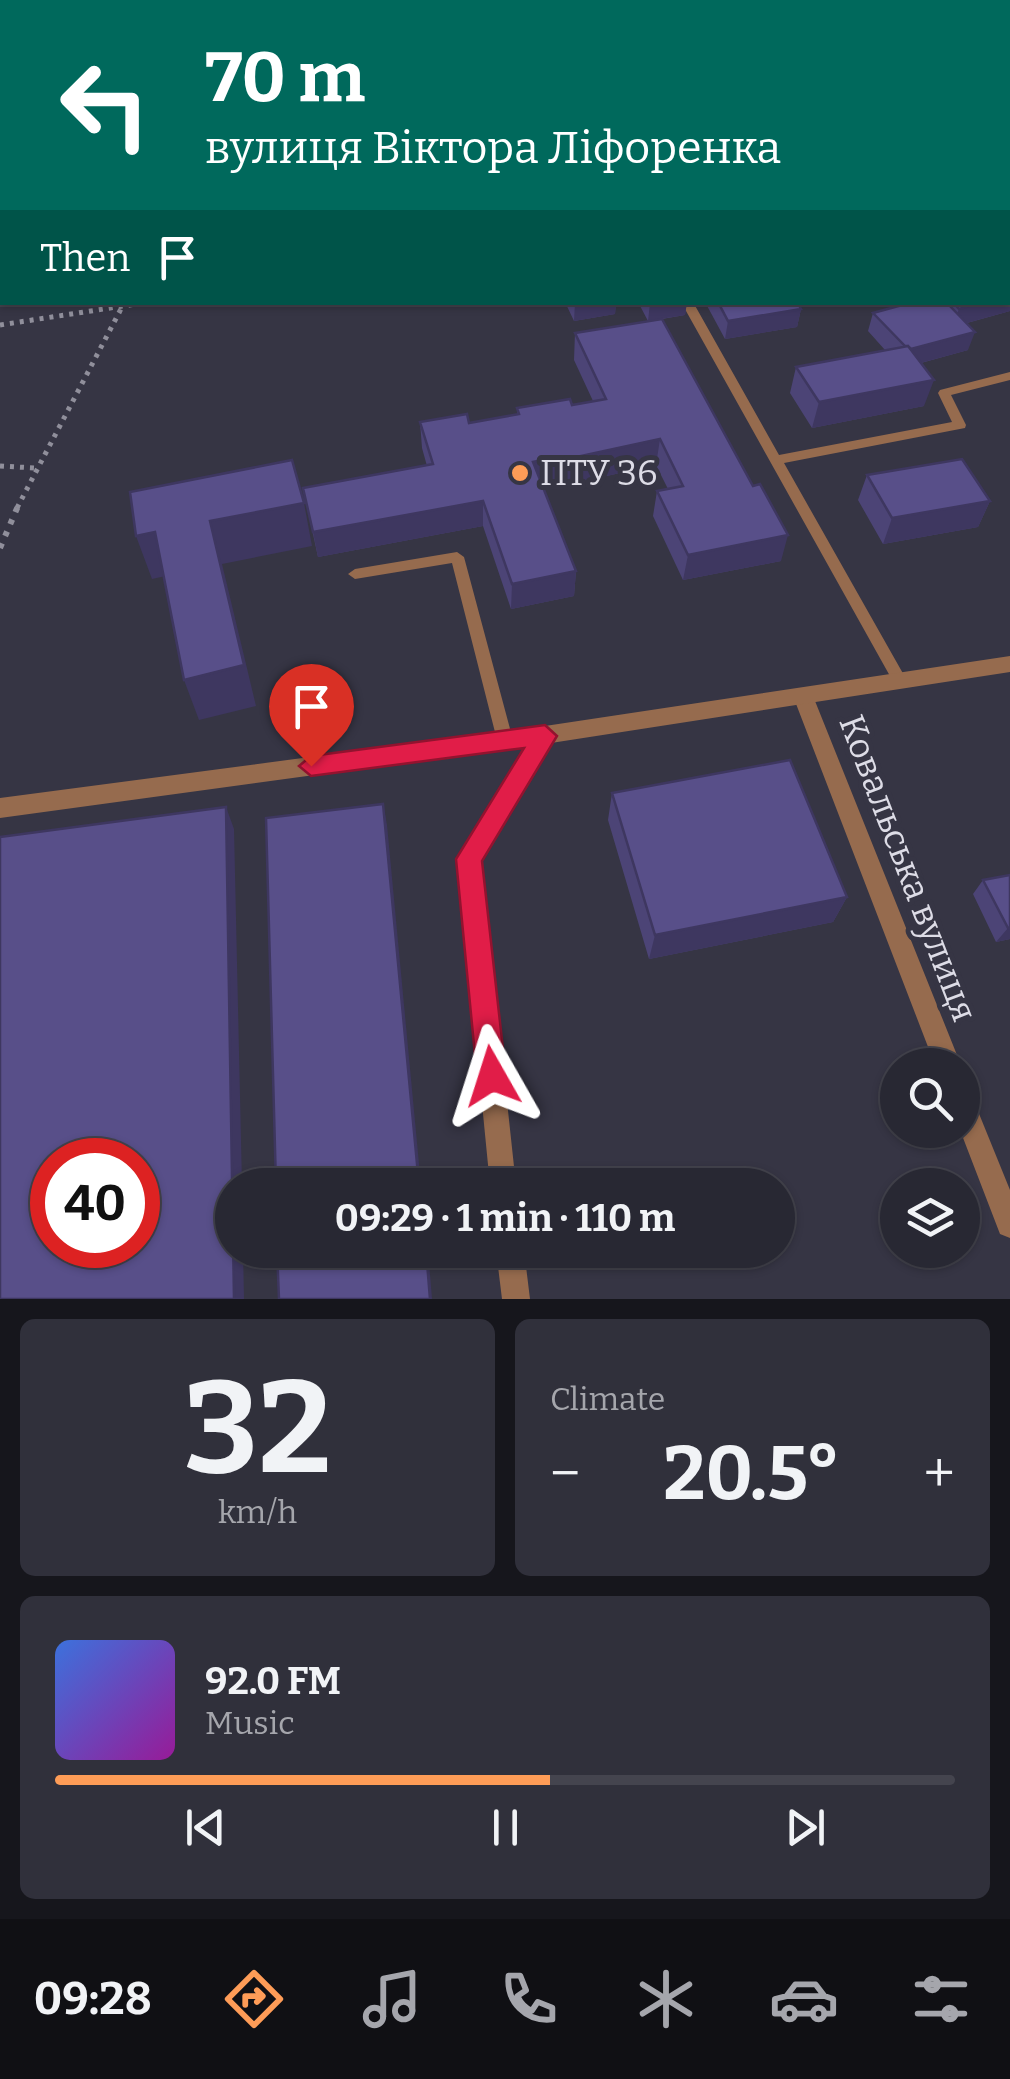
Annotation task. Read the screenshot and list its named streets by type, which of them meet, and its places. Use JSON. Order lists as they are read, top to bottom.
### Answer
{
  "streets": {
    "street": ["Ковальська вулиця"]
  },
  "places": ["ПТУ 36"],
  "page": {
    "turn": ["70 m", "вулиця Віктора Ліфоренка"],
    "then": "Then",
    "limit": "40",
    "trip": "09:29 · 1 min · 110 m",
    "tile": [
      ["32", "km/h"],
      "Climate"
    ],
    "heat": ["−", "20.5°", "+"],
    "song": ["92.0 FM", "Music"],
    "tabs": "09:28"
  }
}
